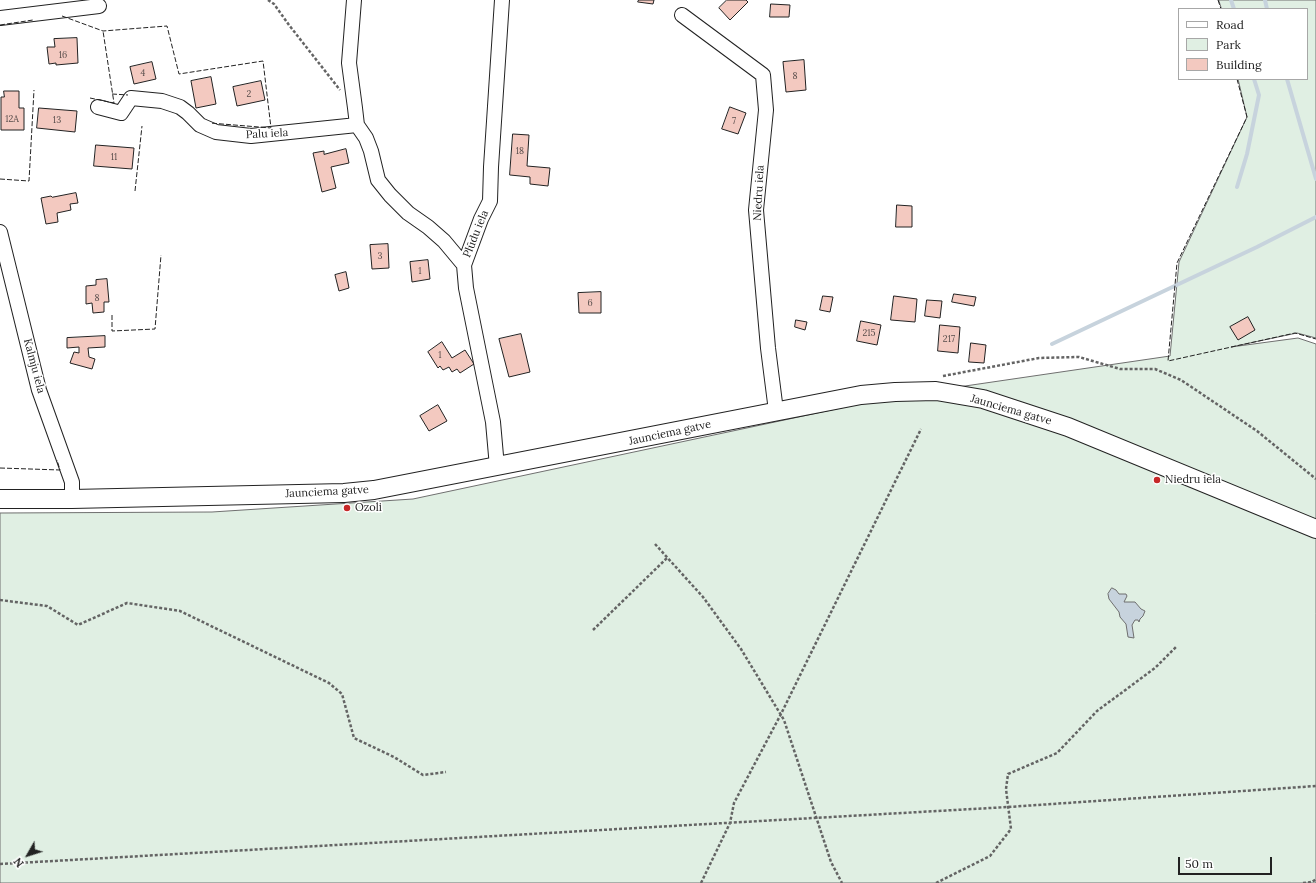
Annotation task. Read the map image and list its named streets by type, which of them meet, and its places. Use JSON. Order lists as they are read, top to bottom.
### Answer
{
  "streets": {
    "main road": ["Jaunciema gatve"],
    "street": [
      "Palu iela",
      "Niedru iela",
      "Plūdu iela",
      "Kalmju iela"
    ]
  },
  "crossings": [
    ["Niedru iela", "Jaunciema gatve"],
    ["Plūdu iela", "Jaunciema gatve"],
    ["Kalmju iela", "Jaunciema gatve"]
  ],
  "places": ["Niedru iela", "Ozoli"],
  "house_numbers": [
    "16",
    "4",
    "8",
    "2",
    "12A",
    "13",
    "7",
    "18",
    "11",
    "3",
    "1",
    "8",
    "6",
    "215",
    "217",
    "1"
  ],
  "legend": ["Road", "Park", "Building"],
  "scale_bar": "50 m",
  "north": "bottom left"
}
